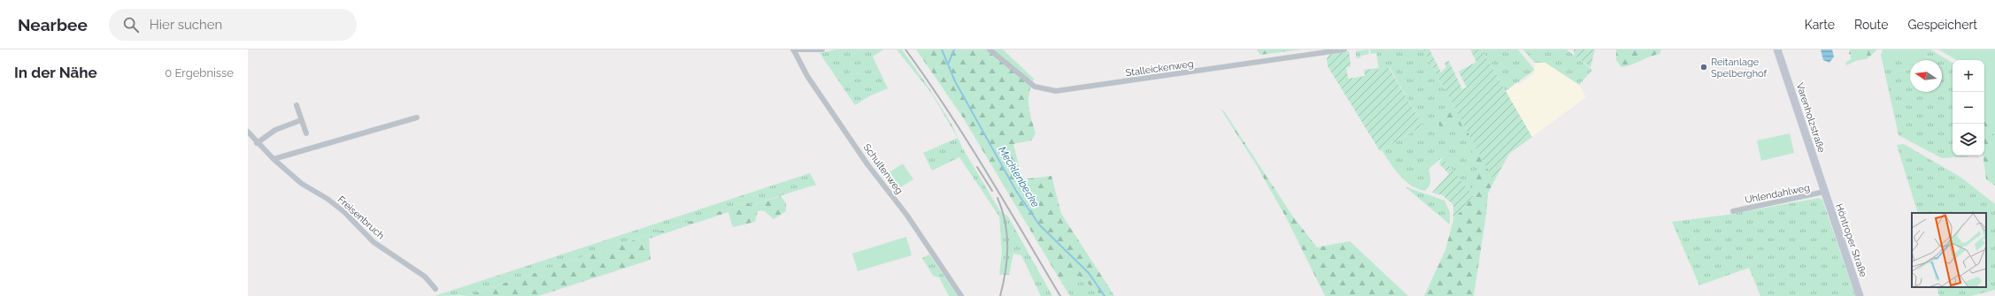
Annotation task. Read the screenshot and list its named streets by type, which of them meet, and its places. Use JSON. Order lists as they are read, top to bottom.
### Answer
{
  "streets": {
    "street": [
      "Stalleickenweg",
      "Varenholzstraße",
      "Schultenweg",
      "Uhlendahlweg",
      "Freisenbruch",
      "Höntroper Straße"
    ]
  },
  "crossings": [
    ["Varenholzstraße", "Uhlendahlweg"],
    ["Varenholzstraße", "Höntroper Straße"],
    ["Uhlendahlweg", "Höntroper Straße"]
  ],
  "water": ["Mecklenbecke"],
  "places": ["Reitanlage Spelberghof"],
  "north": "left",
  "page": {
    "header": "Nearbee",
    "search": "Hier suchen",
    "nav": ["Karte", "Route", "Gespeichert"],
    "heading": ["In der Nähe", "0 Ergebnisse"],
    "map_buttons": ["+", "−"]
  }
}
